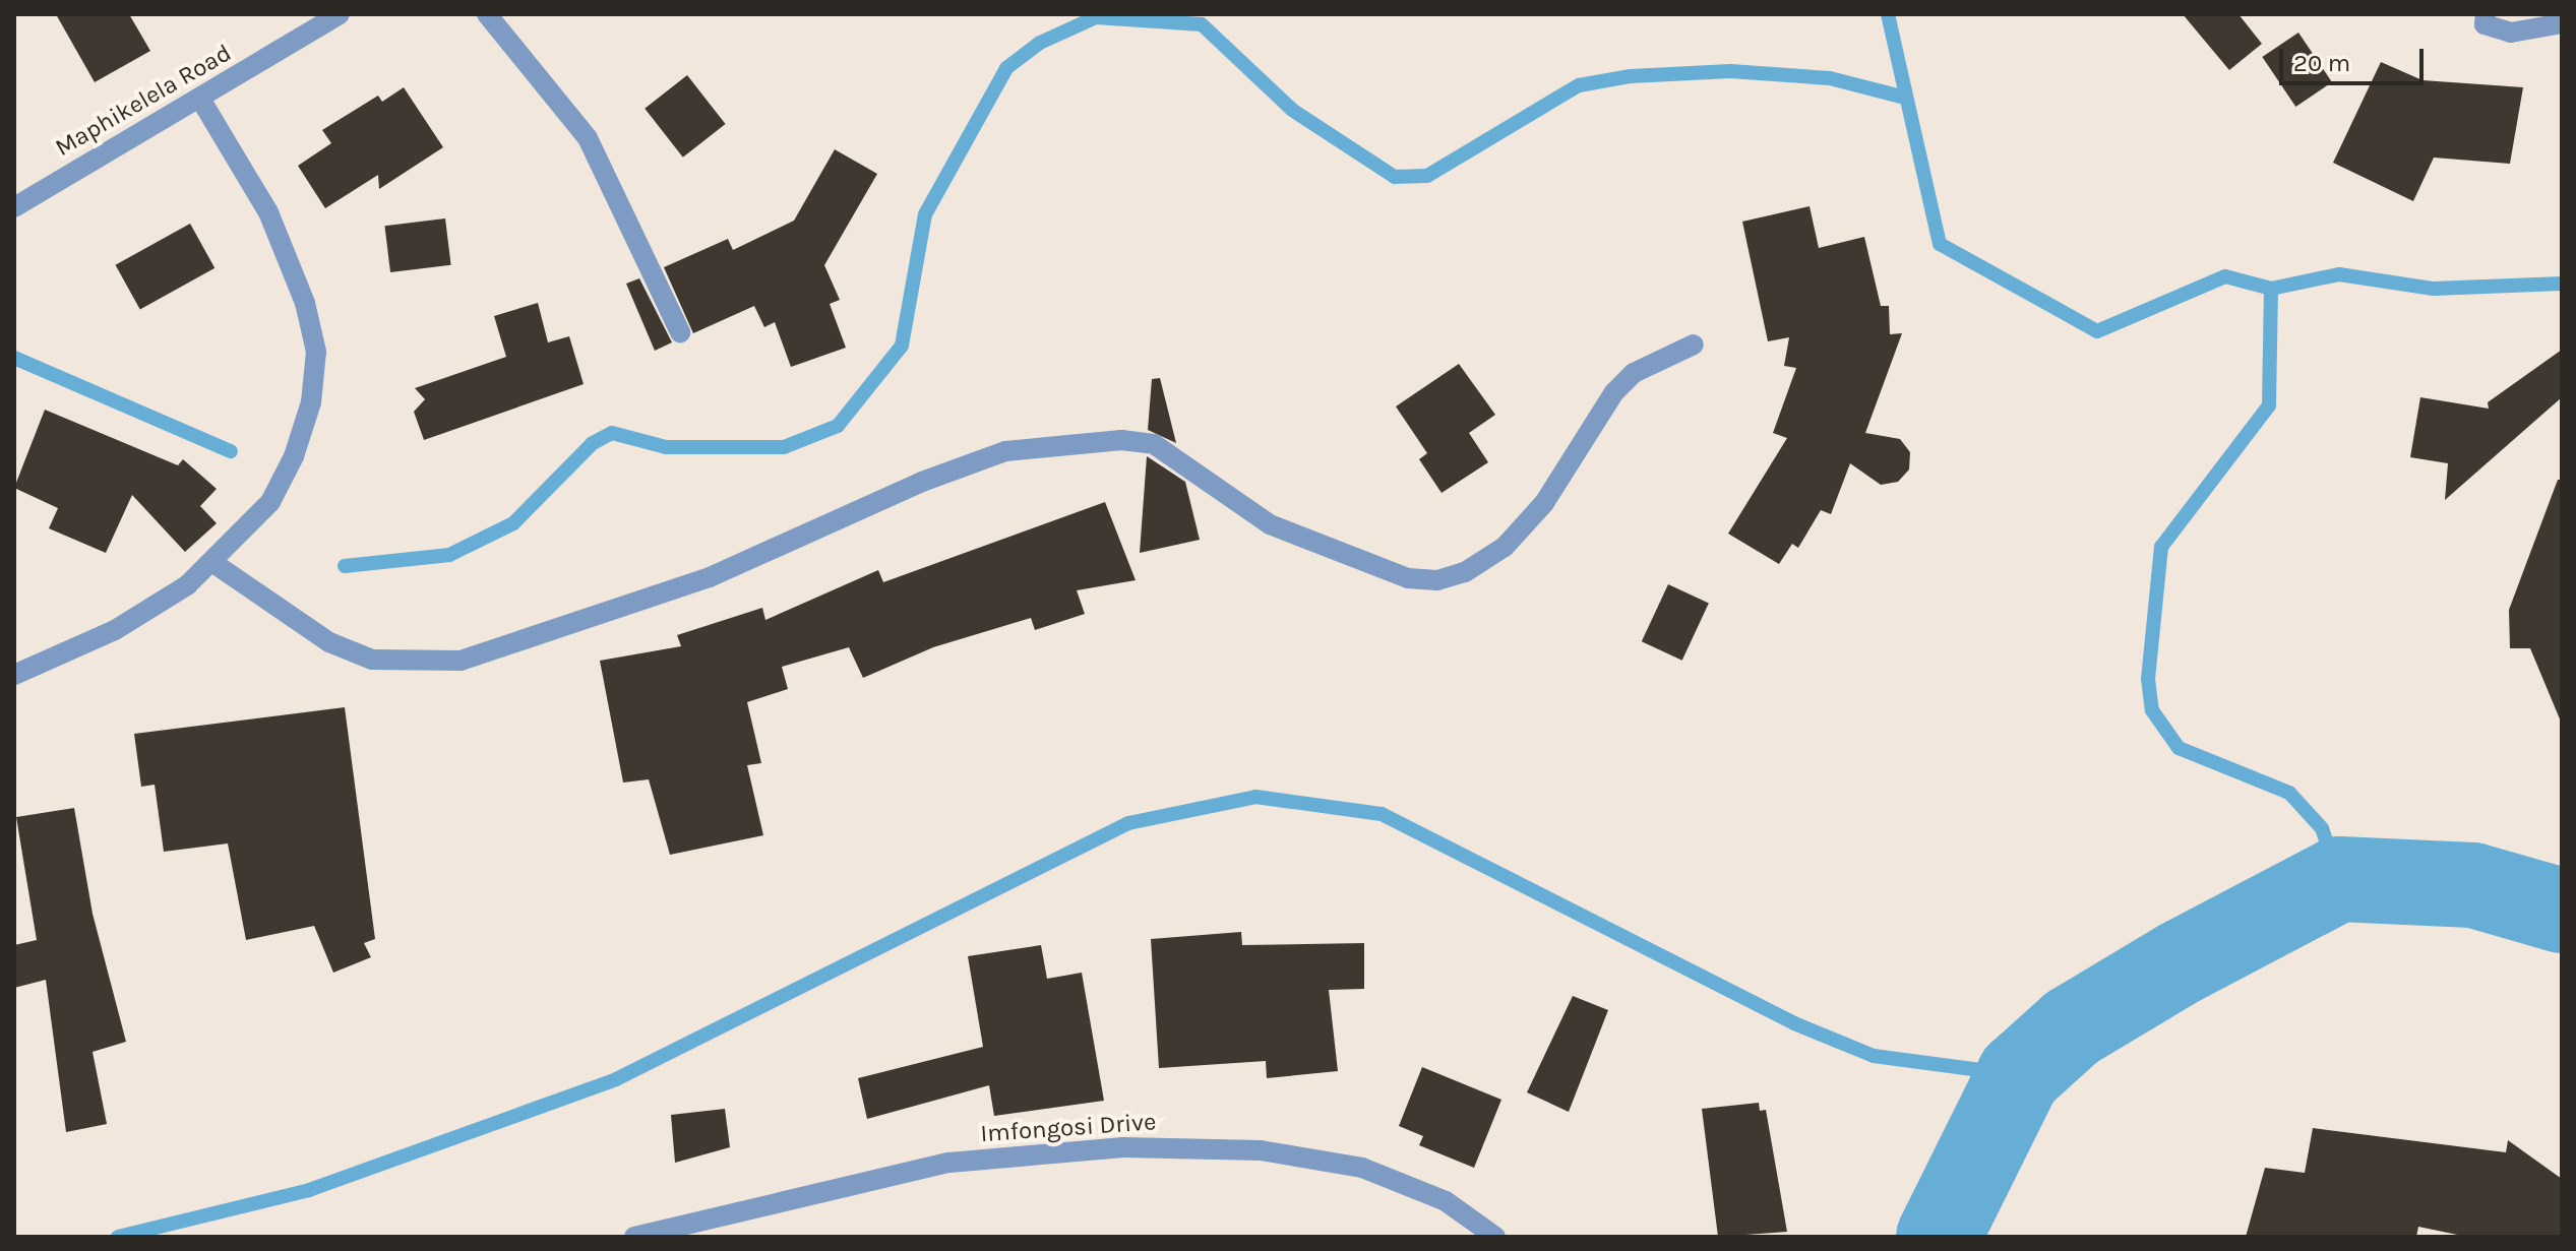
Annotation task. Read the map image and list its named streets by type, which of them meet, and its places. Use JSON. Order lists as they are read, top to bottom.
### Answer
{
  "streets": {
    "street": ["Maphikelela Road", "Imfongosi Drive"]
  },
  "scale_bar": "20 m"
}
